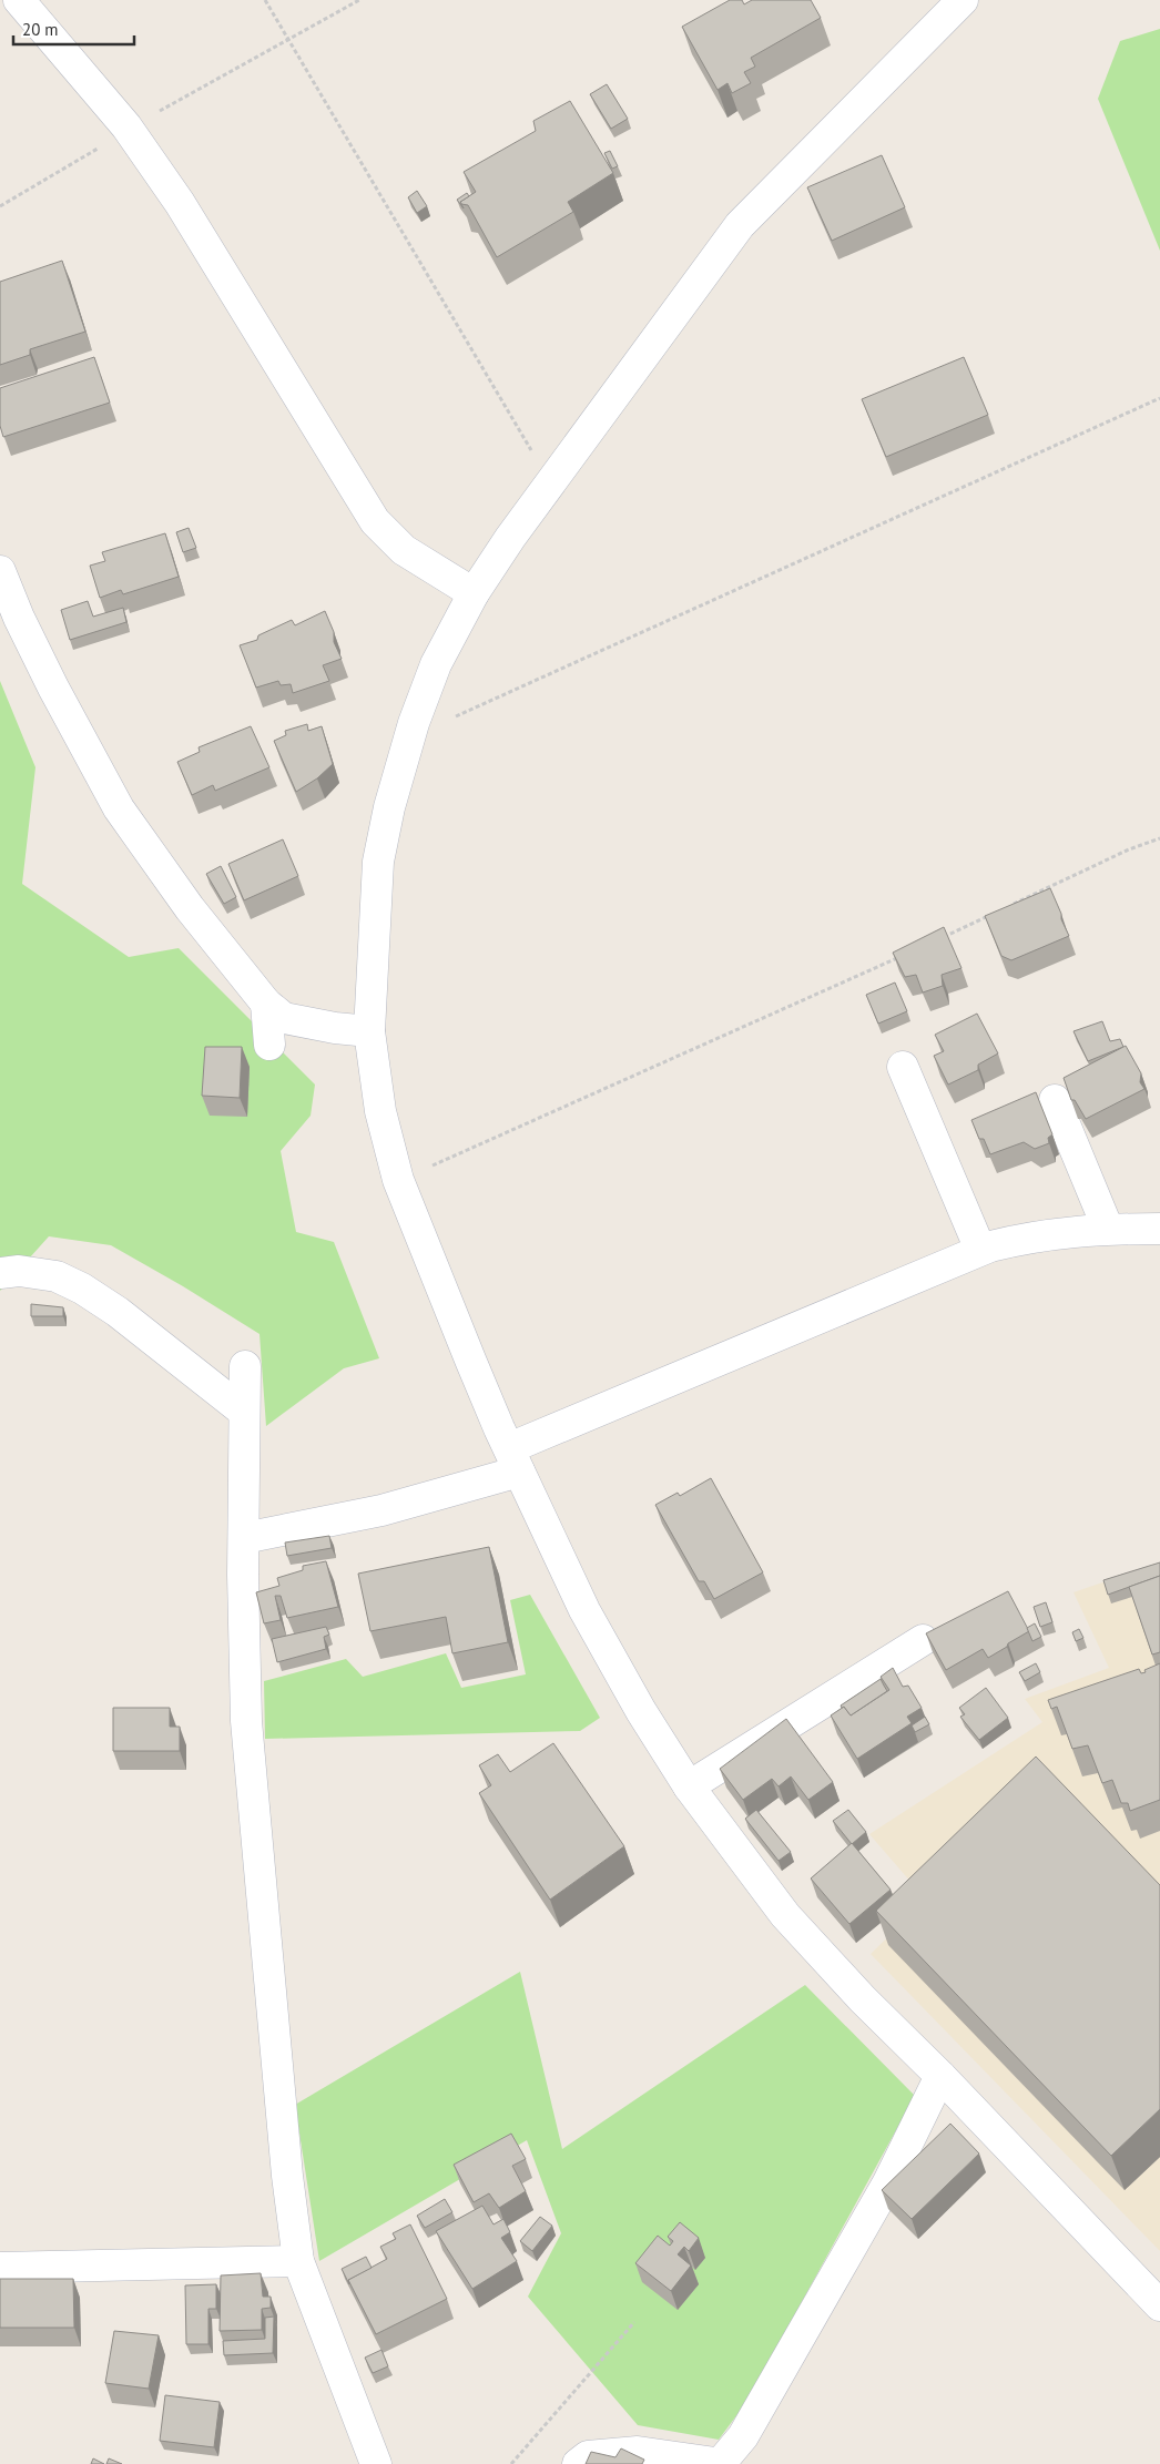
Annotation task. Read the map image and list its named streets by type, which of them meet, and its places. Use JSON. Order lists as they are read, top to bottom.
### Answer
{
  "scale_bar": "20 m"
}
